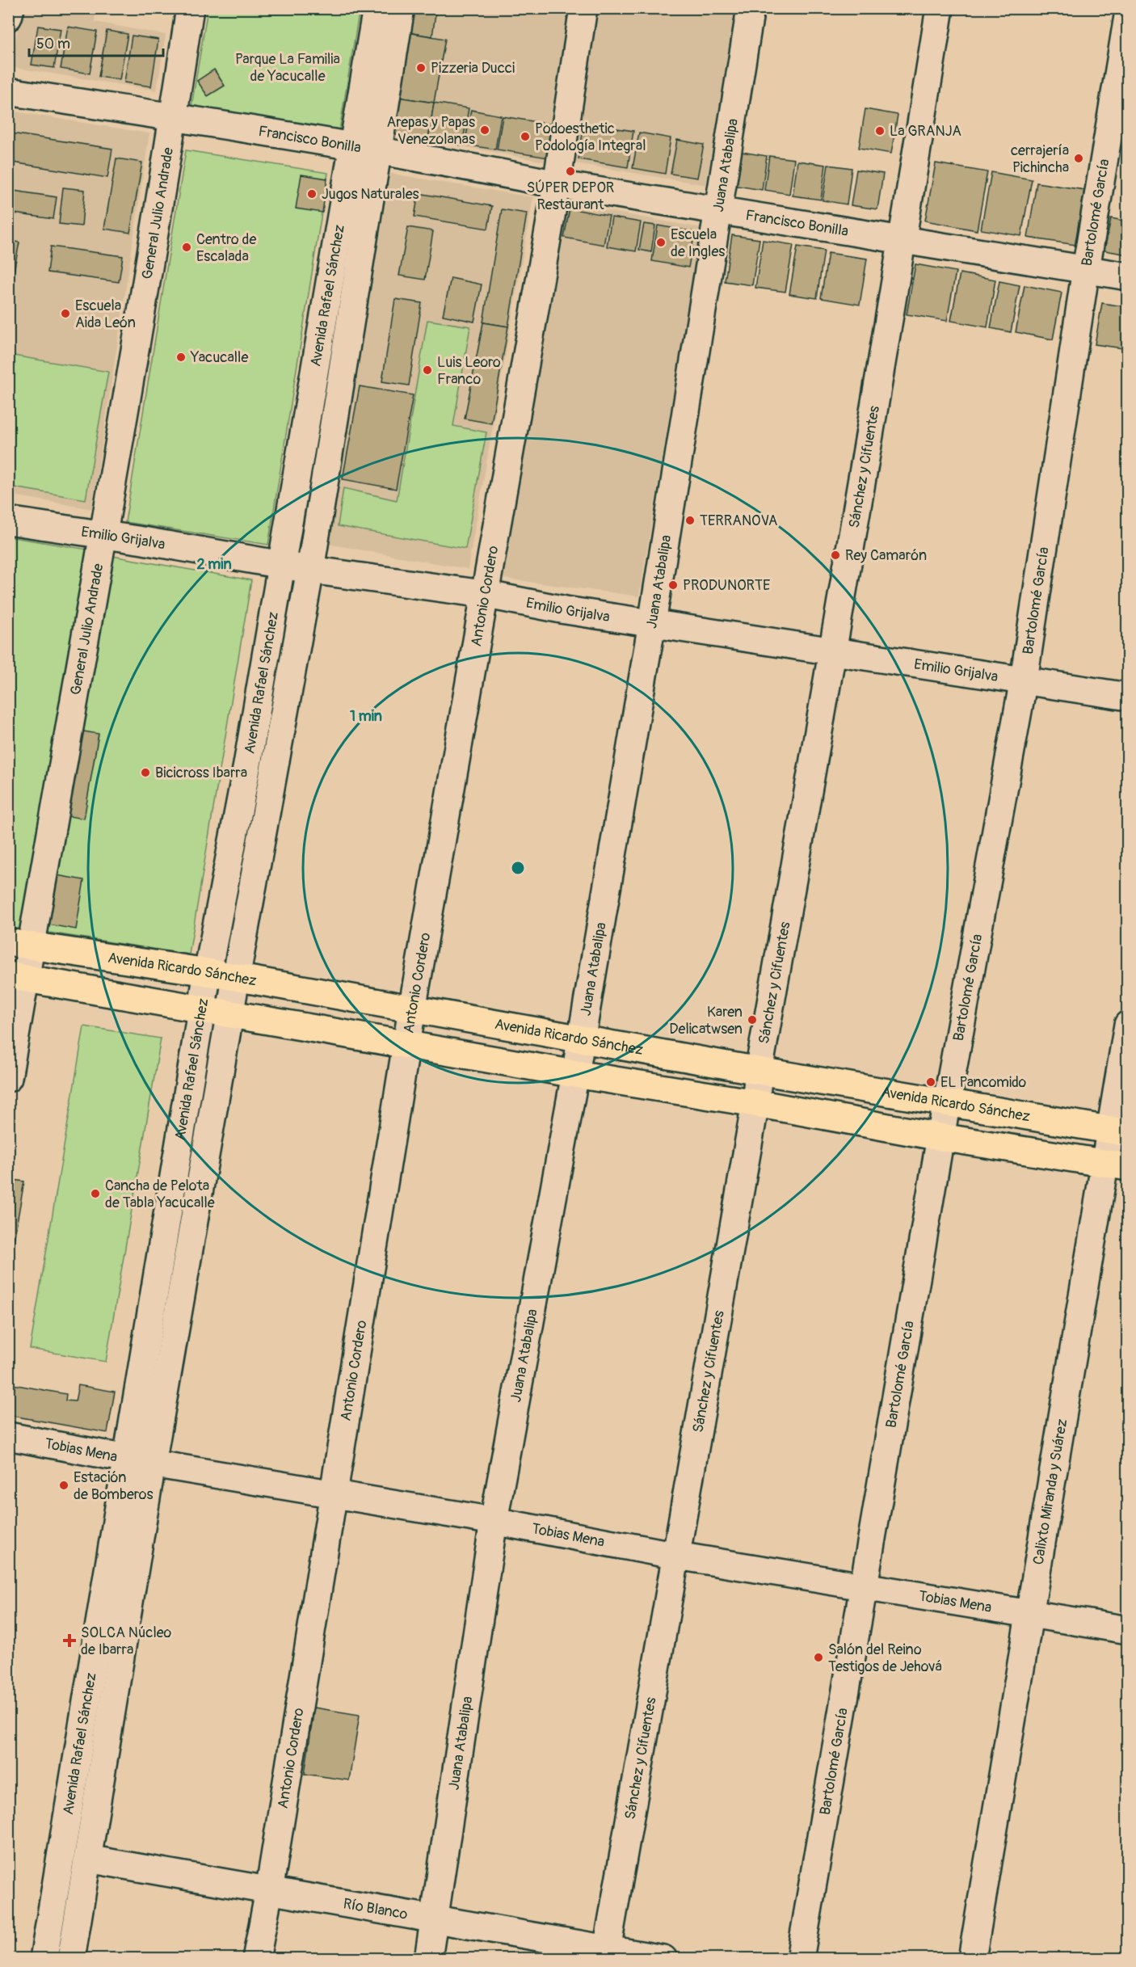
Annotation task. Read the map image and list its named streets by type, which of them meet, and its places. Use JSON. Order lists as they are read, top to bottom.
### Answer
{
  "streets": {
    "main road": ["Avenida Ricardo Sánchez"],
    "street": [
      "Francisco Bonilla",
      "Juana Atabalipa",
      "Bartolomé García",
      "General Julio Andrade",
      "Avenida Rafael Sánchez",
      "Sánchez y Cifuentes",
      "Emilio Grijalva",
      "Antonio Cordero",
      "Tobias Mena",
      "Calixto Miranda y Suárez",
      "Río Blanco"
    ]
  },
  "crossings": [
    ["Francisco Bonilla", "Juana Atabalipa"],
    ["Francisco Bonilla", "Bartolomé García"],
    ["Francisco Bonilla", "General Julio Andrade"],
    ["Francisco Bonilla", "Avenida Rafael Sánchez"],
    ["Francisco Bonilla", "Sánchez y Cifuentes"],
    ["Francisco Bonilla", "Antonio Cordero"],
    ["Juana Atabalipa", "Emilio Grijalva"],
    ["Juana Atabalipa", "Avenida Ricardo Sánchez"],
    ["Juana Atabalipa", "Tobias Mena"],
    ["Juana Atabalipa", "Río Blanco"],
    ["Bartolomé García", "Emilio Grijalva"],
    ["Bartolomé García", "Avenida Ricardo Sánchez"],
    ["Bartolomé García", "Tobias Mena"],
    ["General Julio Andrade", "Emilio Grijalva"],
    ["General Julio Andrade", "Avenida Ricardo Sánchez"],
    ["Avenida Rafael Sánchez", "Emilio Grijalva"],
    ["Avenida Rafael Sánchez", "Avenida Ricardo Sánchez"],
    ["Avenida Rafael Sánchez", "Tobias Mena"],
    ["Avenida Rafael Sánchez", "Río Blanco"],
    ["Sánchez y Cifuentes", "Emilio Grijalva"],
    ["Sánchez y Cifuentes", "Avenida Ricardo Sánchez"],
    ["Sánchez y Cifuentes", "Tobias Mena"],
    ["Sánchez y Cifuentes", "Río Blanco"],
    ["Emilio Grijalva", "Antonio Cordero"],
    ["Antonio Cordero", "Avenida Ricardo Sánchez"],
    ["Antonio Cordero", "Tobias Mena"],
    ["Antonio Cordero", "Río Blanco"],
    ["Avenida Ricardo Sánchez", "Calixto Miranda y Suárez"],
    ["Tobias Mena", "Calixto Miranda y Suárez"]
  ],
  "parks": ["Parque La Familia de Yacucalle"],
  "places": {
    "other": [
      "Pizzeria Ducci",
      "Arepas y Papas Venezolanas",
      "La GRANJA",
      "Podoesthetic Podología Integral",
      "cerrajería Pichincha",
      "SÚPER DEPOR Restaurant",
      "Jugos Naturales",
      "Escuela de Ingles",
      "Centro de Escalada",
      "Escuela Aida León",
      "Yacucalle",
      "Luis Leoro Franco",
      "TERRANOVA",
      "Rey Camarón",
      "PRODUNORTE",
      "Bicicross Ibarra",
      "Karen Delicatwsen",
      "EL Pancomido",
      "Cancha de Pelota de Tabla Yacucalle",
      "Estación de Bomberos",
      "Salón del Reino Testigos de Jehová"
    ],
    "health": ["SOLCA Núcleo de Ibarra"]
  },
  "scale_bar": "50 m",
  "rings": ["2 min", "1 min"]
}
